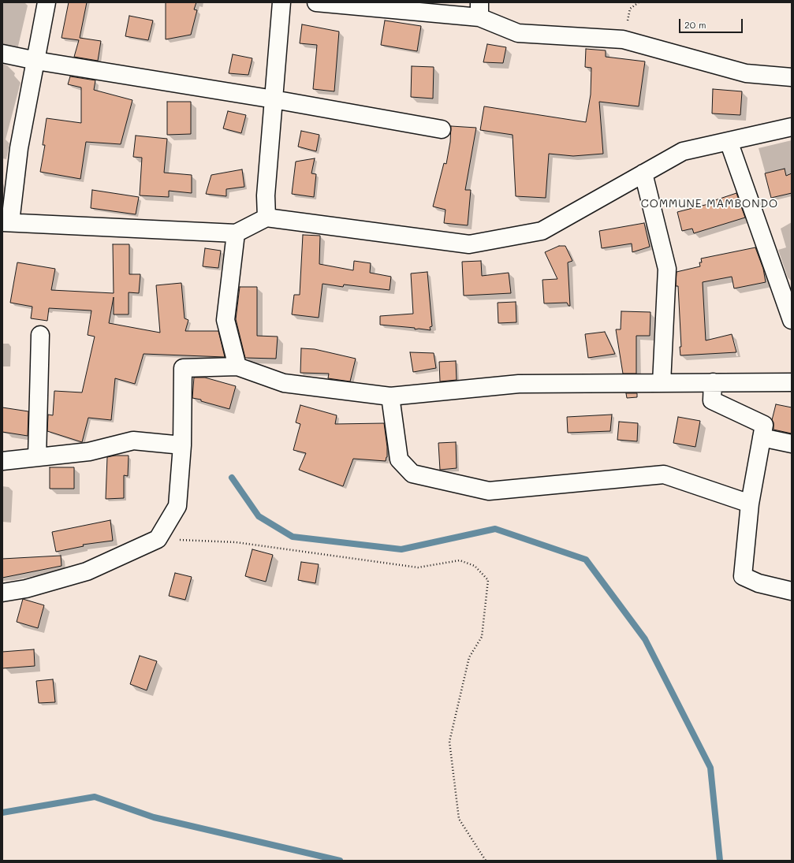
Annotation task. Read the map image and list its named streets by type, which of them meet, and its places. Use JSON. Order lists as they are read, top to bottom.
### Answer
{
  "districts": ["COMMUNE MAMBONDO"],
  "scale_bar": "20 m"
}
